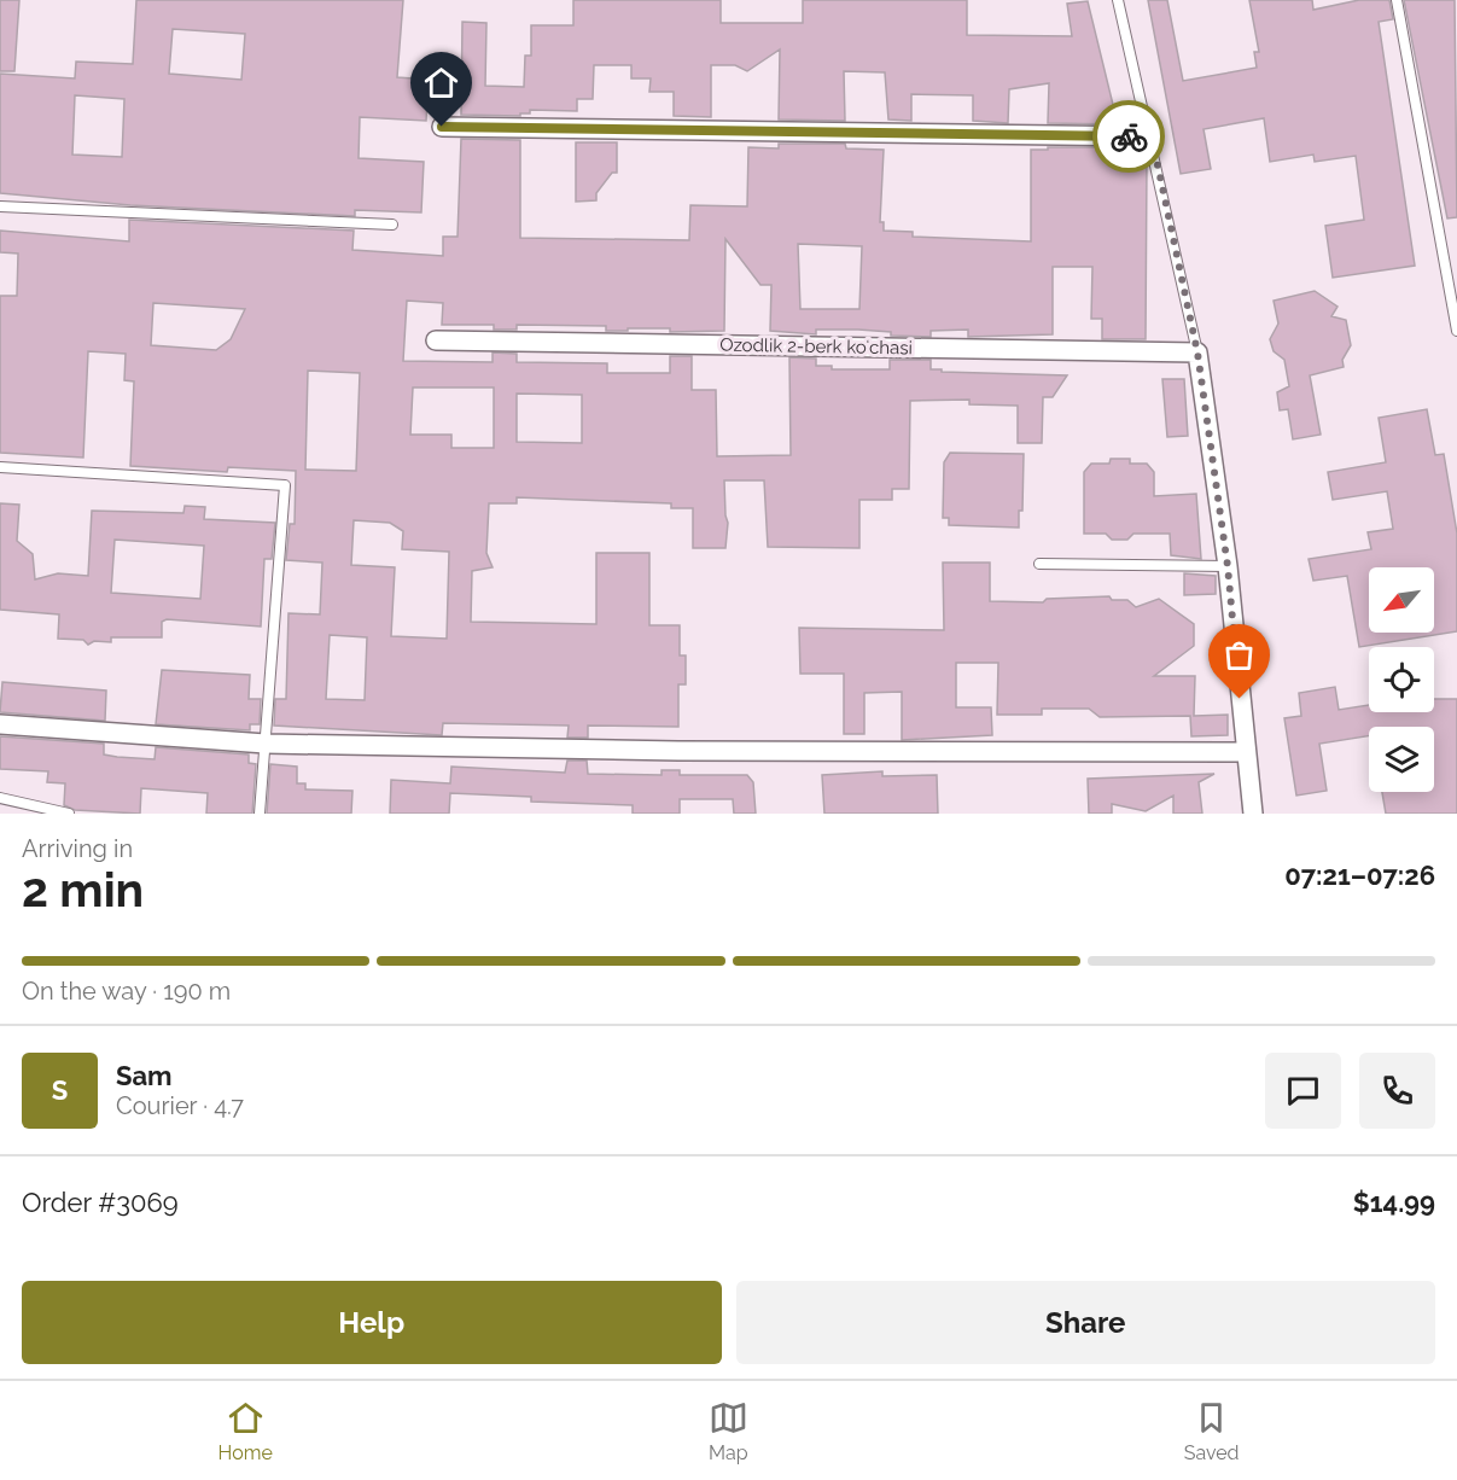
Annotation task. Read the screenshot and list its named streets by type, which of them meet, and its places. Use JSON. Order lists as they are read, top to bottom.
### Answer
{
  "streets": {
    "street": ["Ozodlik 2-berk koʻchasi"]
  },
  "north": "bottom left",
  "page": {
    "heading": ["2 min", "Arriving in", "07:21–07:26"],
    "panel": [
      "Sam",
      "Courier · 4.7",
      "Order #3069",
      "$14.99"
    ],
    "bar": "On the way · 190 m",
    "round": "S",
    "buttons": ["Help", "Share"],
    "tabs": ["Home", "Map", "Saved"]
  }
}
